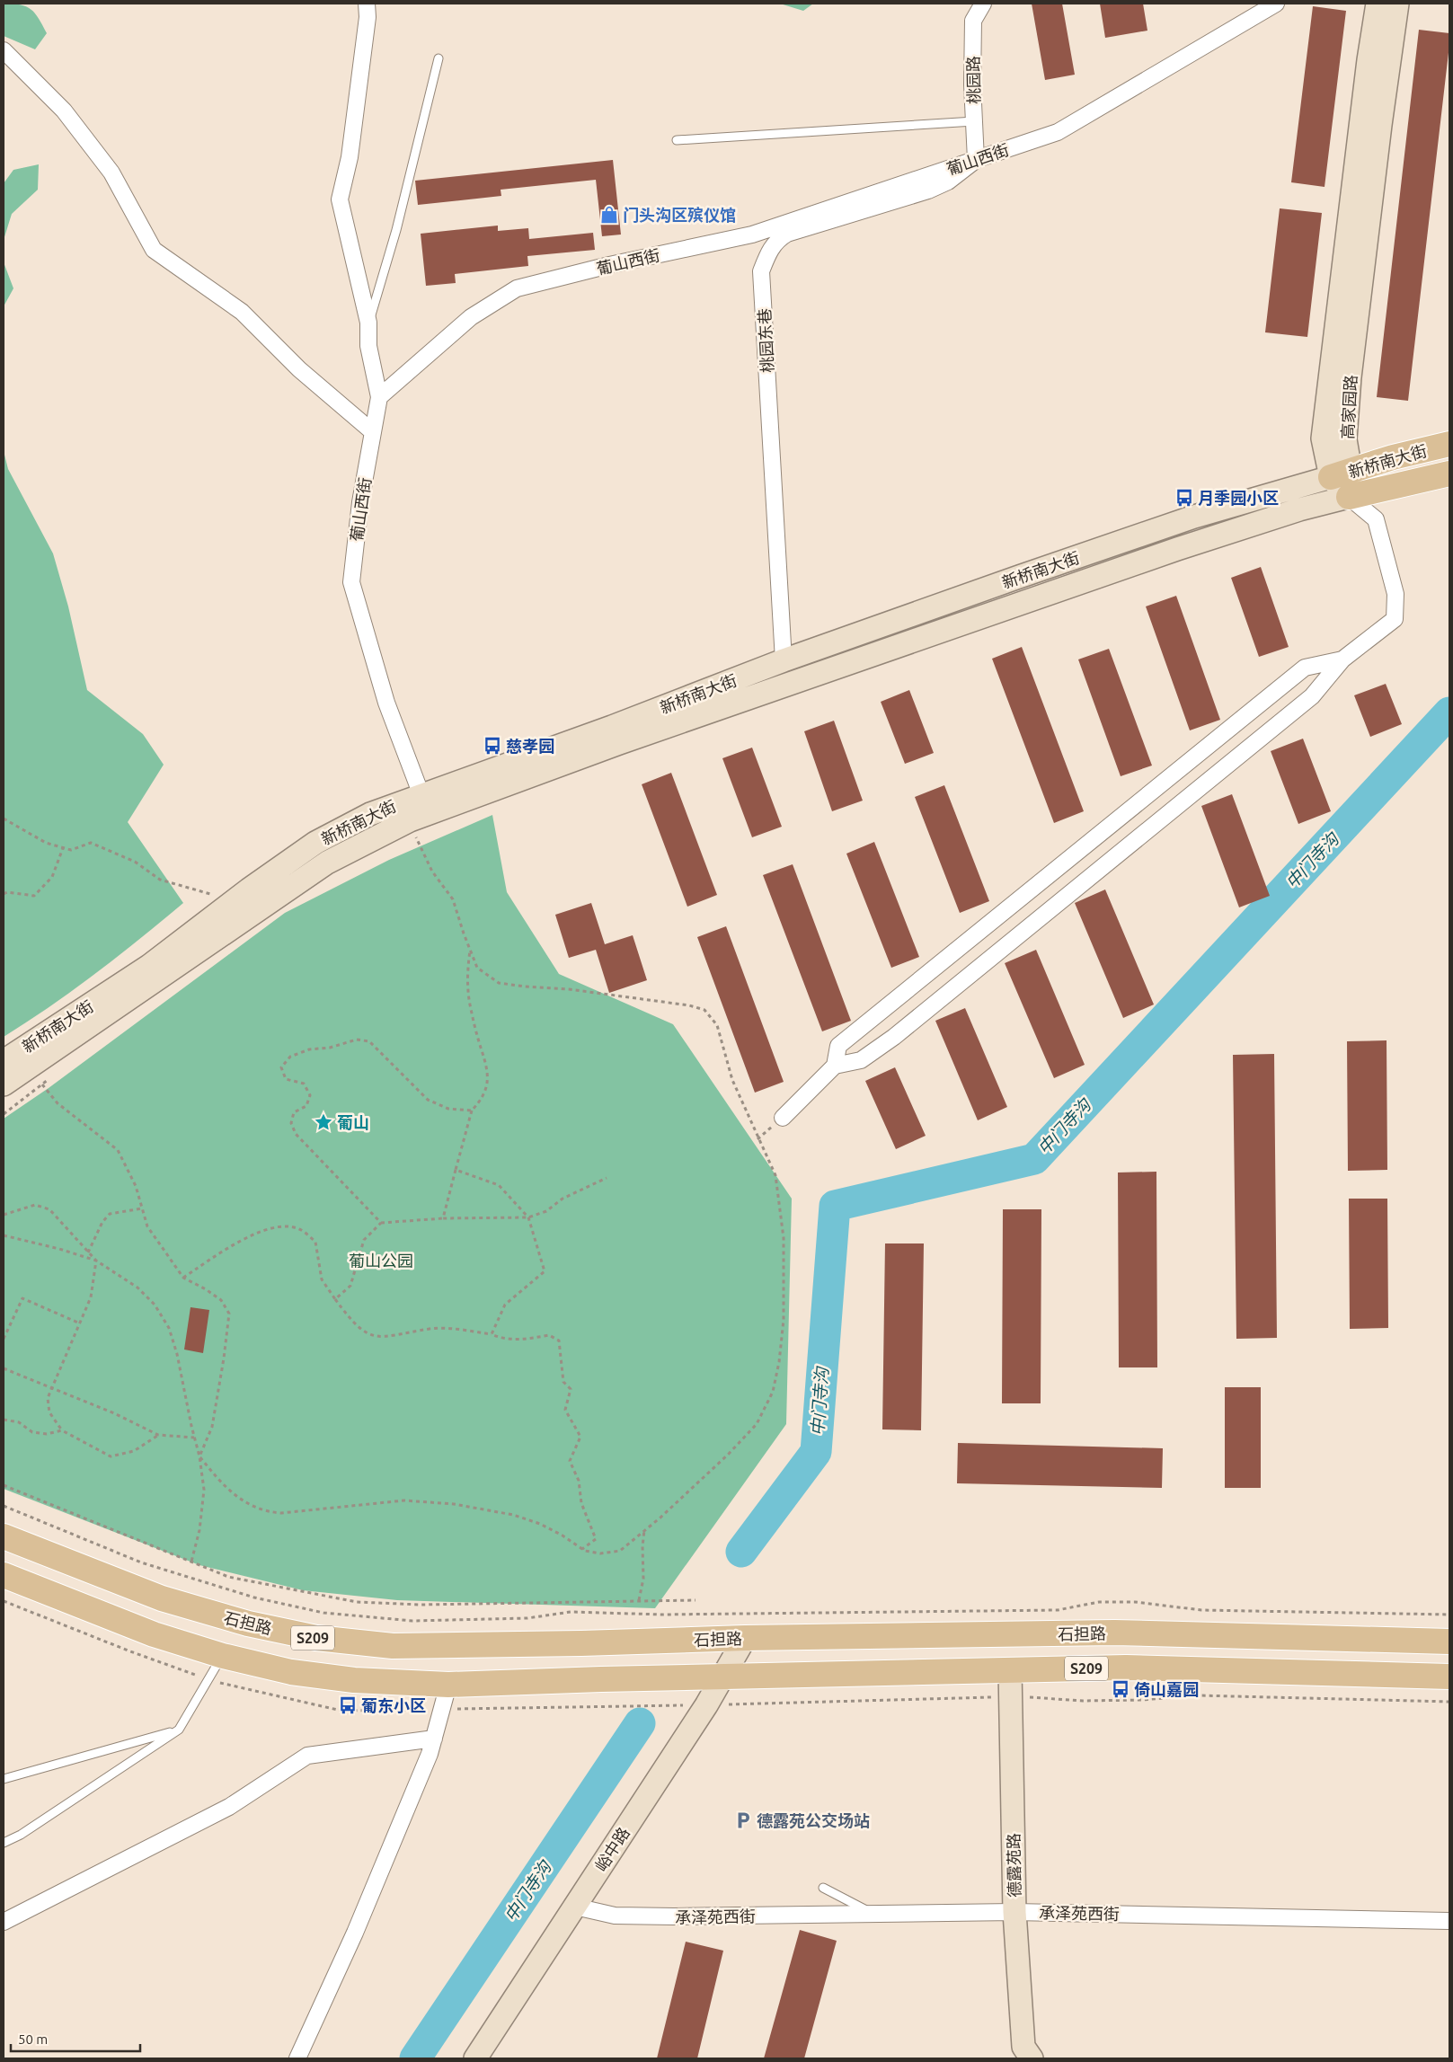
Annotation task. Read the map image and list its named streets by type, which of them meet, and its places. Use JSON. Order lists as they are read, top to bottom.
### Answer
{
  "streets": {
    "main road": [
      "高家园路",
      "新桥南大街",
      "石担路",
      "S209",
      "峪中路",
      "德露苑路"
    ],
    "street": [
      "桃园路",
      "葡山西街",
      "桃园东巷",
      "承泽苑西街"
    ]
  },
  "crossings": [
    ["桃园路", "葡山西街"],
    ["桃园路", "桃园东巷"],
    ["葡山西街", "桃园东巷"],
    ["葡山西街", "新桥南大街"],
    ["桃园东巷", "新桥南大街"],
    ["高家园路", "新桥南大街"],
    ["石担路", "峪中路"],
    ["S209", "峪中路"],
    ["S209", "德露苑路"],
    ["峪中路", "承泽苑西街"],
    ["德露苑路", "承泽苑西街"]
  ],
  "water": ["中门寺沟"],
  "parks": ["葡山公园"],
  "places": {
    "shop": ["门头沟区殡仪馆"],
    "bus stop": [
      "月季园小区",
      "慈孝园",
      "倚山嘉园",
      "葡东小区"
    ],
    "place": ["葡山"],
    "parking": ["德露苑公交场站"]
  },
  "scale_bar": "50 m"
}
